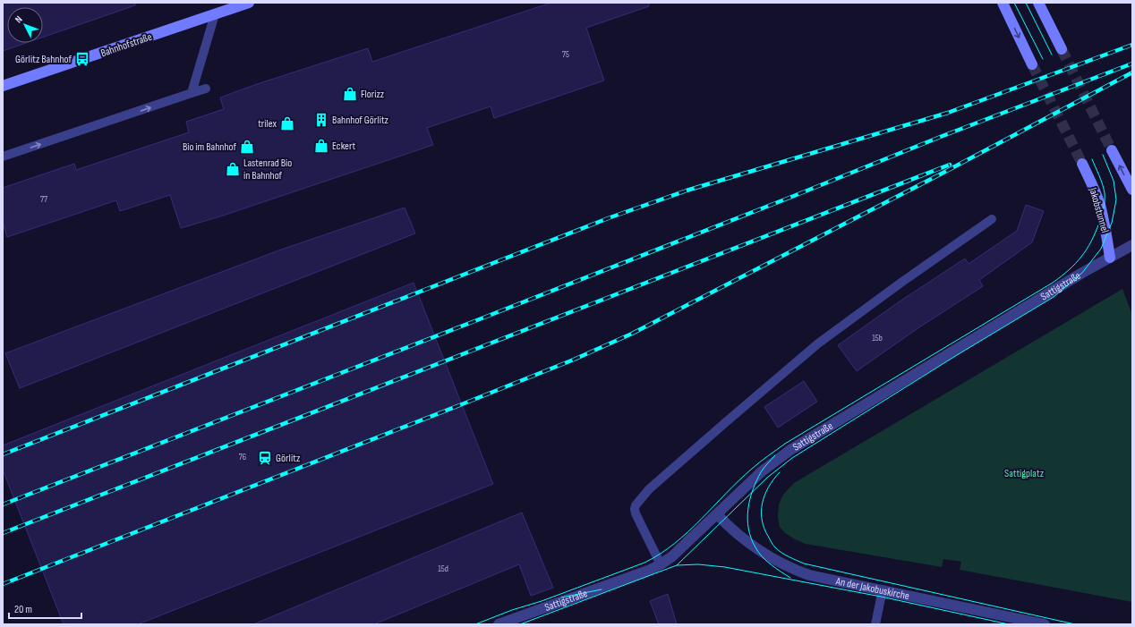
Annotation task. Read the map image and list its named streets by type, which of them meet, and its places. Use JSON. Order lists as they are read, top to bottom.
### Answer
{
  "streets": {
    "street": [
      "Bahnhofstraße",
      "Jakobstunnel",
      "Sattigstraße",
      "An der Jakobuskirche"
    ]
  },
  "crossings": [
    ["Jakobstunnel", "Sattigstraße"],
    ["Sattigstraße", "An der Jakobuskirche"]
  ],
  "parks": ["Sattigplatz"],
  "places": {
    "bus stop": ["Görlitz Bahnhof"],
    "shop": [
      "Florizz",
      "trilex",
      "Eckert",
      "Bio im Bahnhof",
      "Lastenrad Bio in Bahnhof"
    ],
    "building": ["Bahnhof Görlitz"],
    "station": ["Görlitz"]
  },
  "house_numbers": [
    "75",
    "77",
    "15b",
    "76",
    "15d"
  ],
  "scale_bar": "20 m",
  "north": "top left"
}
